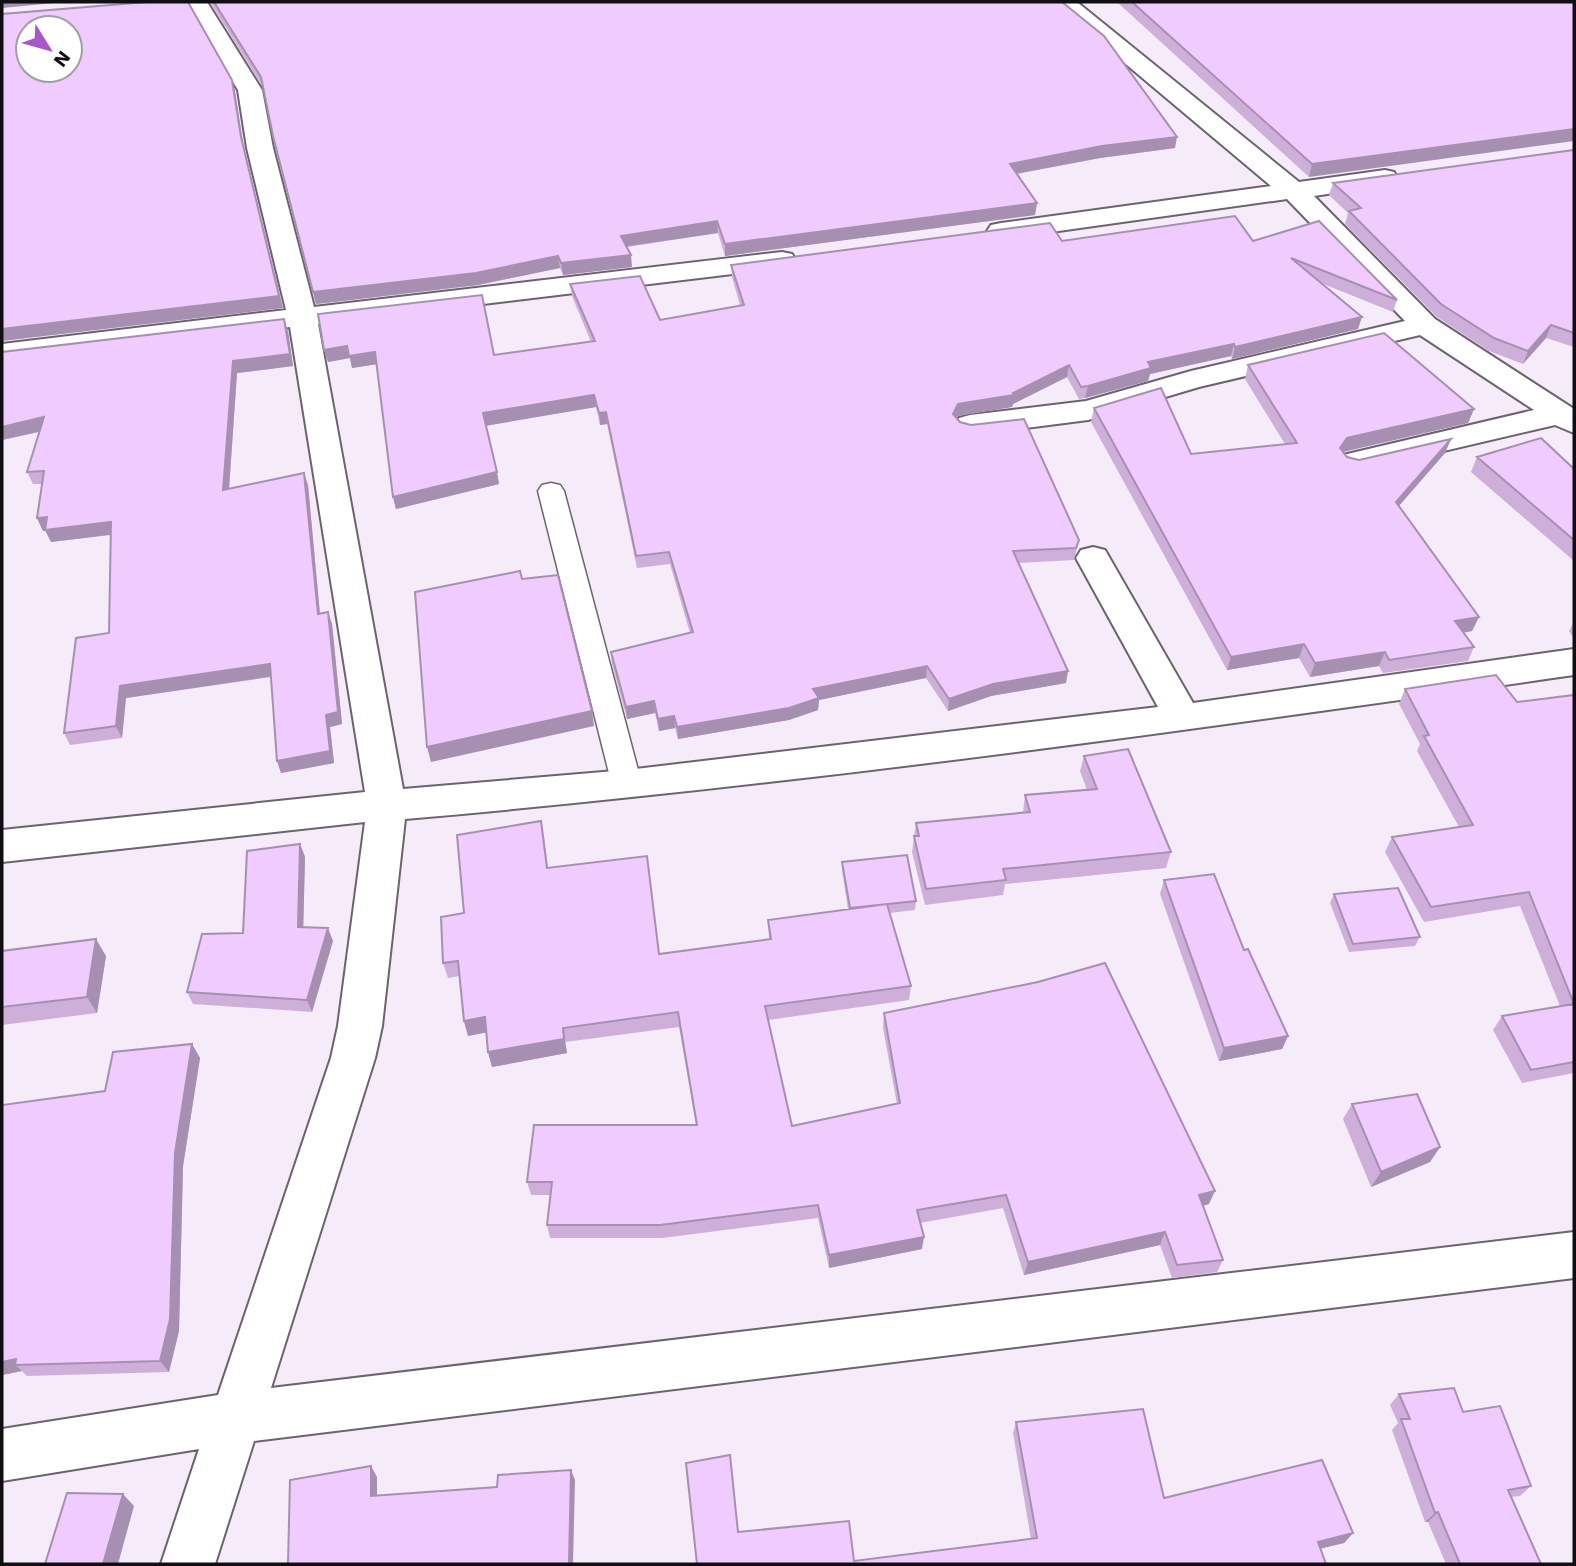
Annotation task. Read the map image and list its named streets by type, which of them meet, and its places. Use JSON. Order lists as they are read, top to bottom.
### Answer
{
  "north": "bottom right"
}
